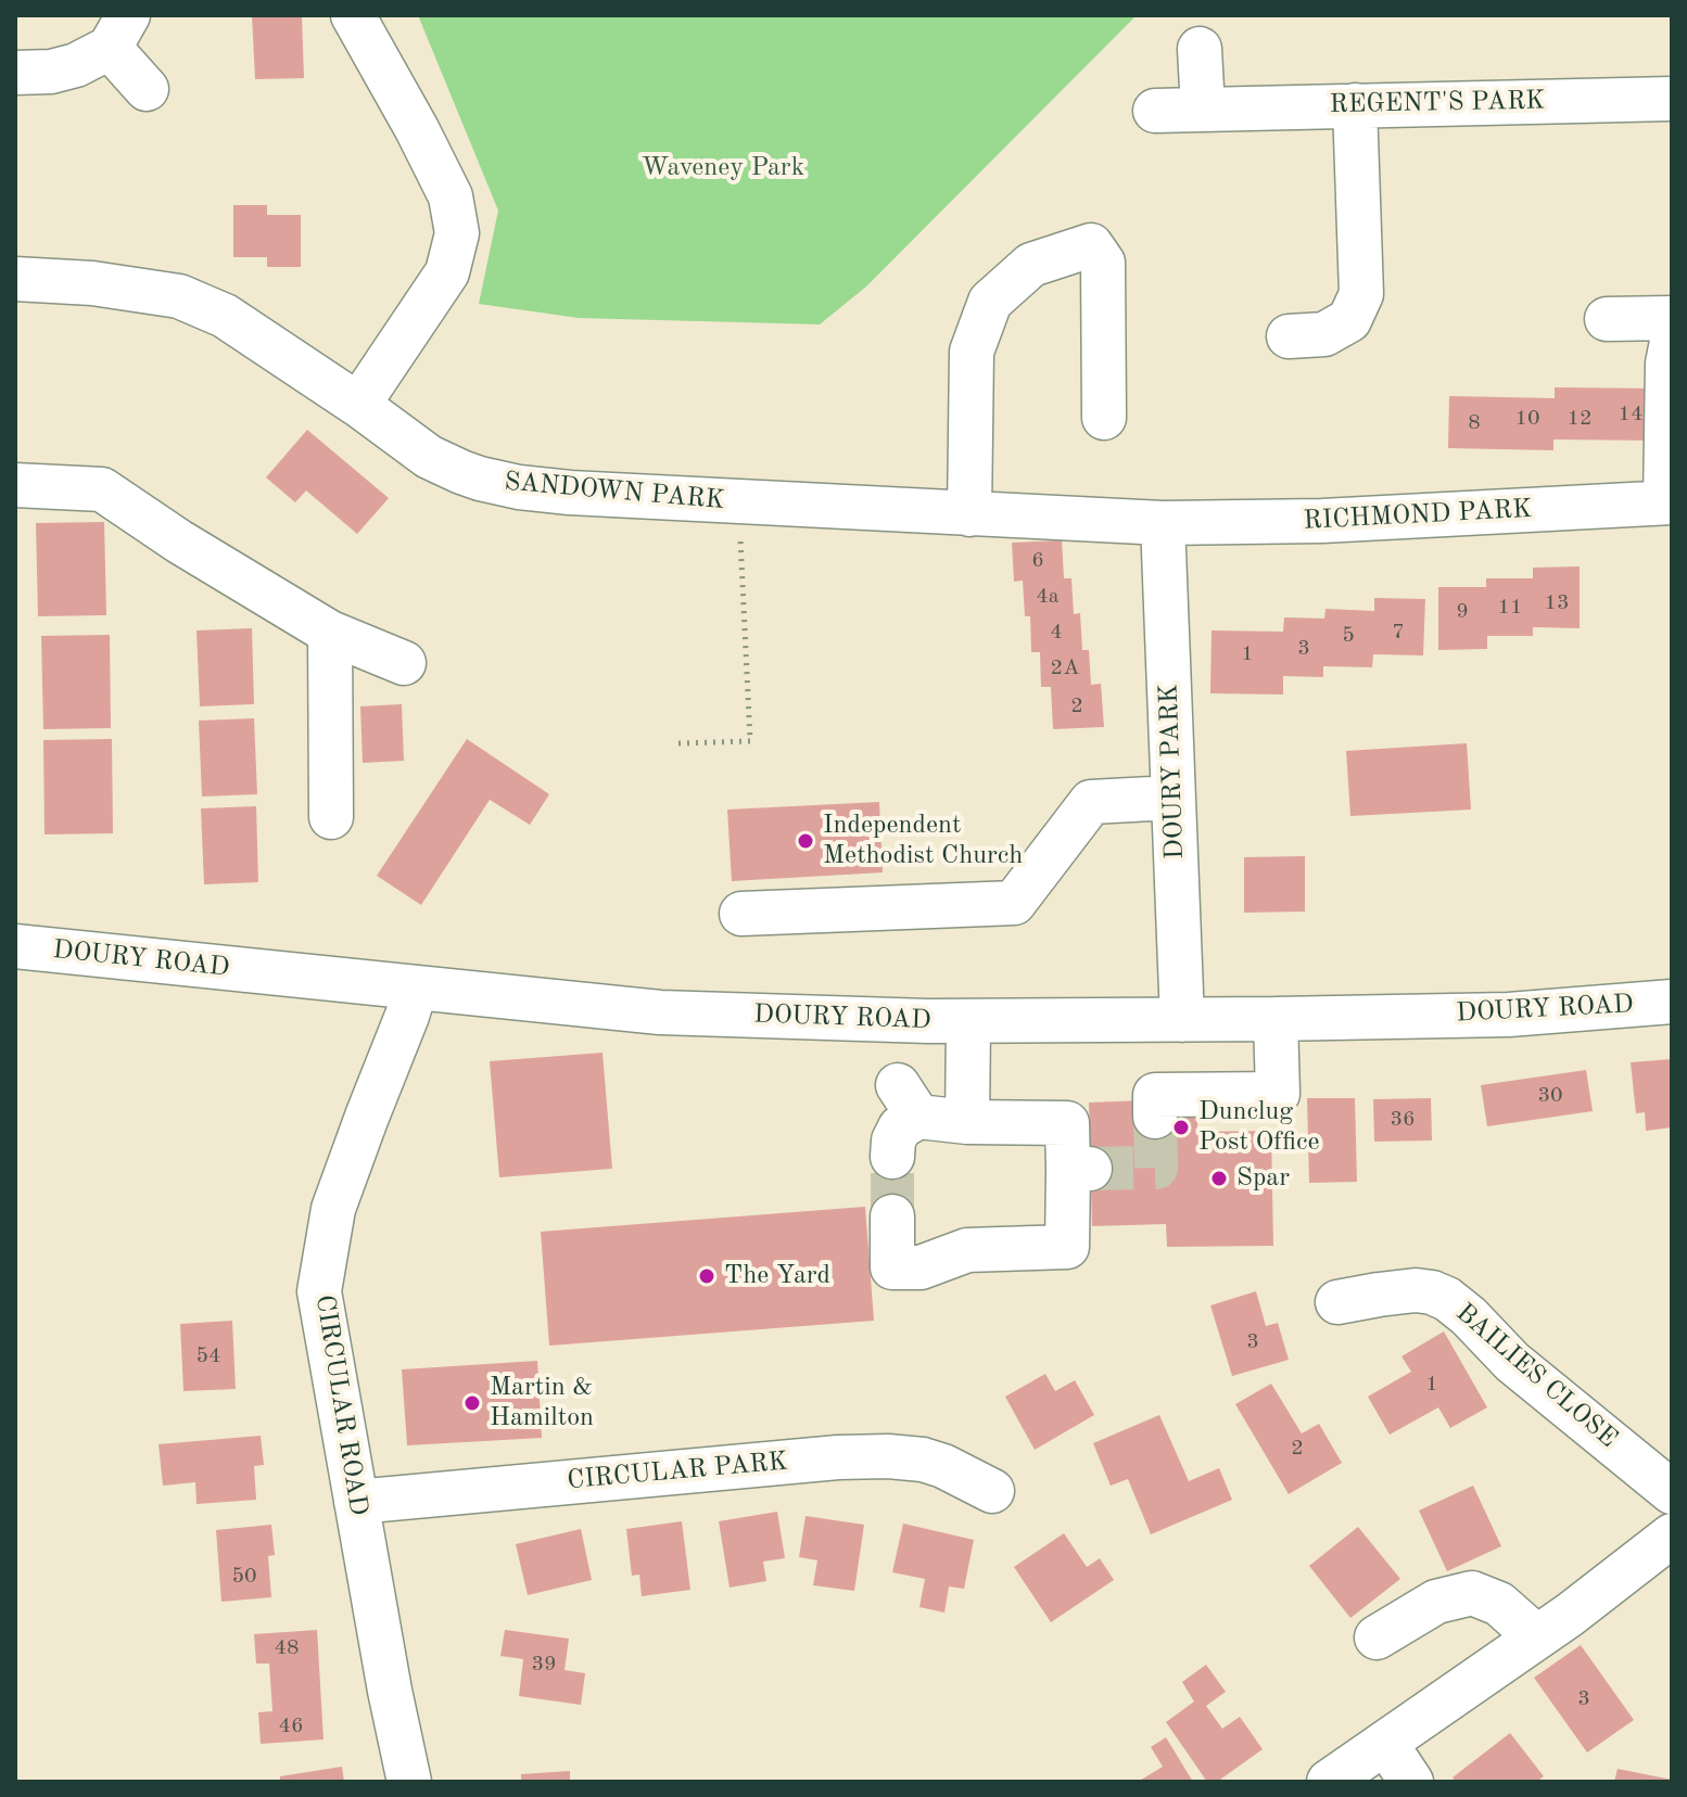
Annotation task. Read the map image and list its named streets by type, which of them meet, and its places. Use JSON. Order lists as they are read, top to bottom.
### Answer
{
  "streets": {
    "street": [
      "REGENT'S PARK",
      "SANDOWN PARK",
      "RICHMOND PARK",
      "DOURY PARK",
      "DOURY ROAD",
      "BAILIES CLOSE",
      "CIRCULAR ROAD",
      "CIRCULAR PARK"
    ]
  },
  "crossings": [
    ["SANDOWN PARK", "RICHMOND PARK"],
    ["SANDOWN PARK", "DOURY PARK"],
    ["RICHMOND PARK", "DOURY PARK"],
    ["DOURY PARK", "DOURY ROAD"],
    ["DOURY ROAD", "CIRCULAR ROAD"],
    ["CIRCULAR ROAD", "CIRCULAR PARK"]
  ],
  "parks": ["Waveney Park"],
  "places": [
    "Independent Methodist Church",
    "Dunclug Post Office",
    "Spar",
    "The Yard",
    "Martin & Hamilton"
  ],
  "house_numbers": [
    "14",
    "10",
    "12",
    "8",
    "6",
    "4a",
    "13",
    "11",
    "9",
    "4",
    "7",
    "5",
    "3",
    "1",
    "2A",
    "2",
    "30",
    "36",
    "3",
    "54",
    "1",
    "2",
    "50",
    "48",
    "39",
    "3",
    "46"
  ]
}
